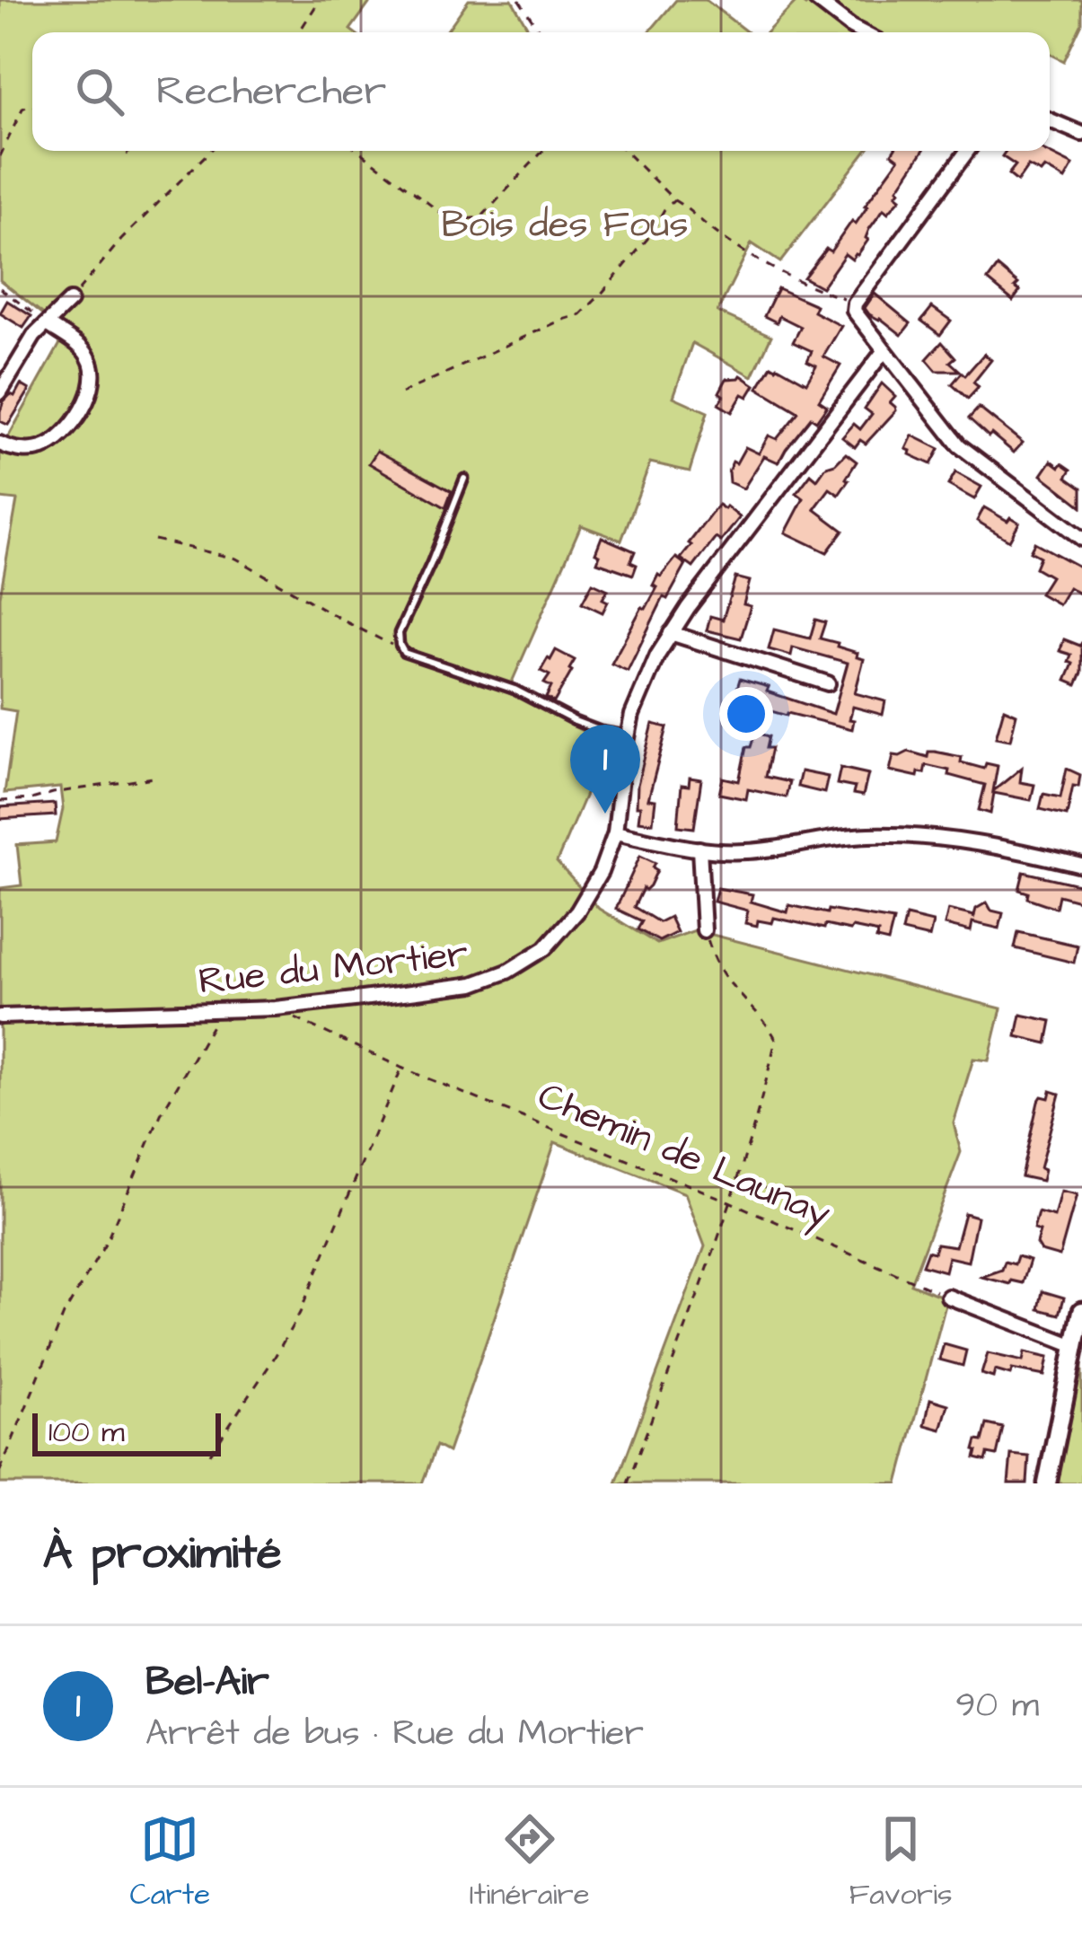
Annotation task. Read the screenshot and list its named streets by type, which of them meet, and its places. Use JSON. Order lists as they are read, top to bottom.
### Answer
{
  "streets": {
    "street": ["Rue du Mortier"],
    "path": ["Chemin de Launay"]
  },
  "crossings": [
    ["Rue du Mortier", "Chemin de Launay"]
  ],
  "parks": ["Bois des Fous"],
  "scale_bar": "100 m",
  "page": {
    "search": "Rechercher",
    "pins": "1",
    "scale": "100 m",
    "heading": "À proximité",
    "list": [
      {
        "mark": "1",
        "name": "Bel-Air",
        "note": "Arrêt de bus · Rue du Mortier",
        "value": "90 m"
      }
    ],
    "nav": ["Carte", "Itinéraire", "Favoris"]
  }
}
